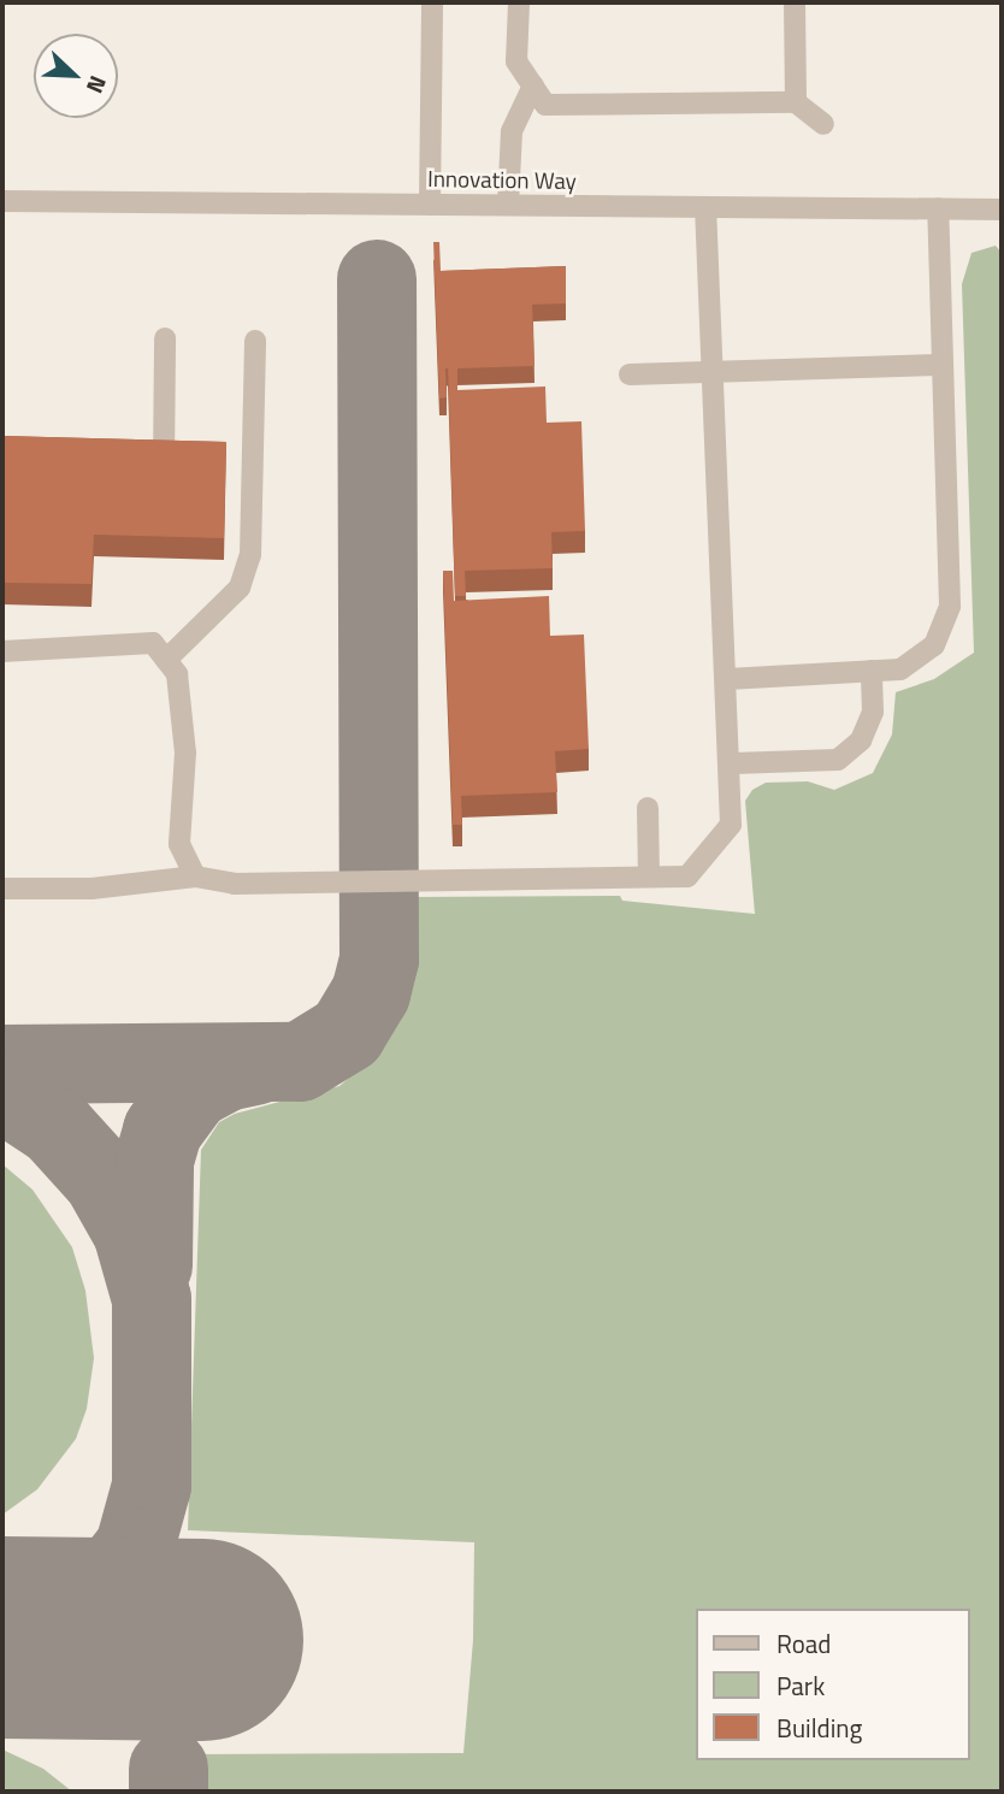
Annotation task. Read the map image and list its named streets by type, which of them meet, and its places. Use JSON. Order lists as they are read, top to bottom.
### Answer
{
  "streets": {
    "street": ["Innovation Way"]
  },
  "legend": ["Road", "Park", "Building"],
  "north": "bottom right"
}
